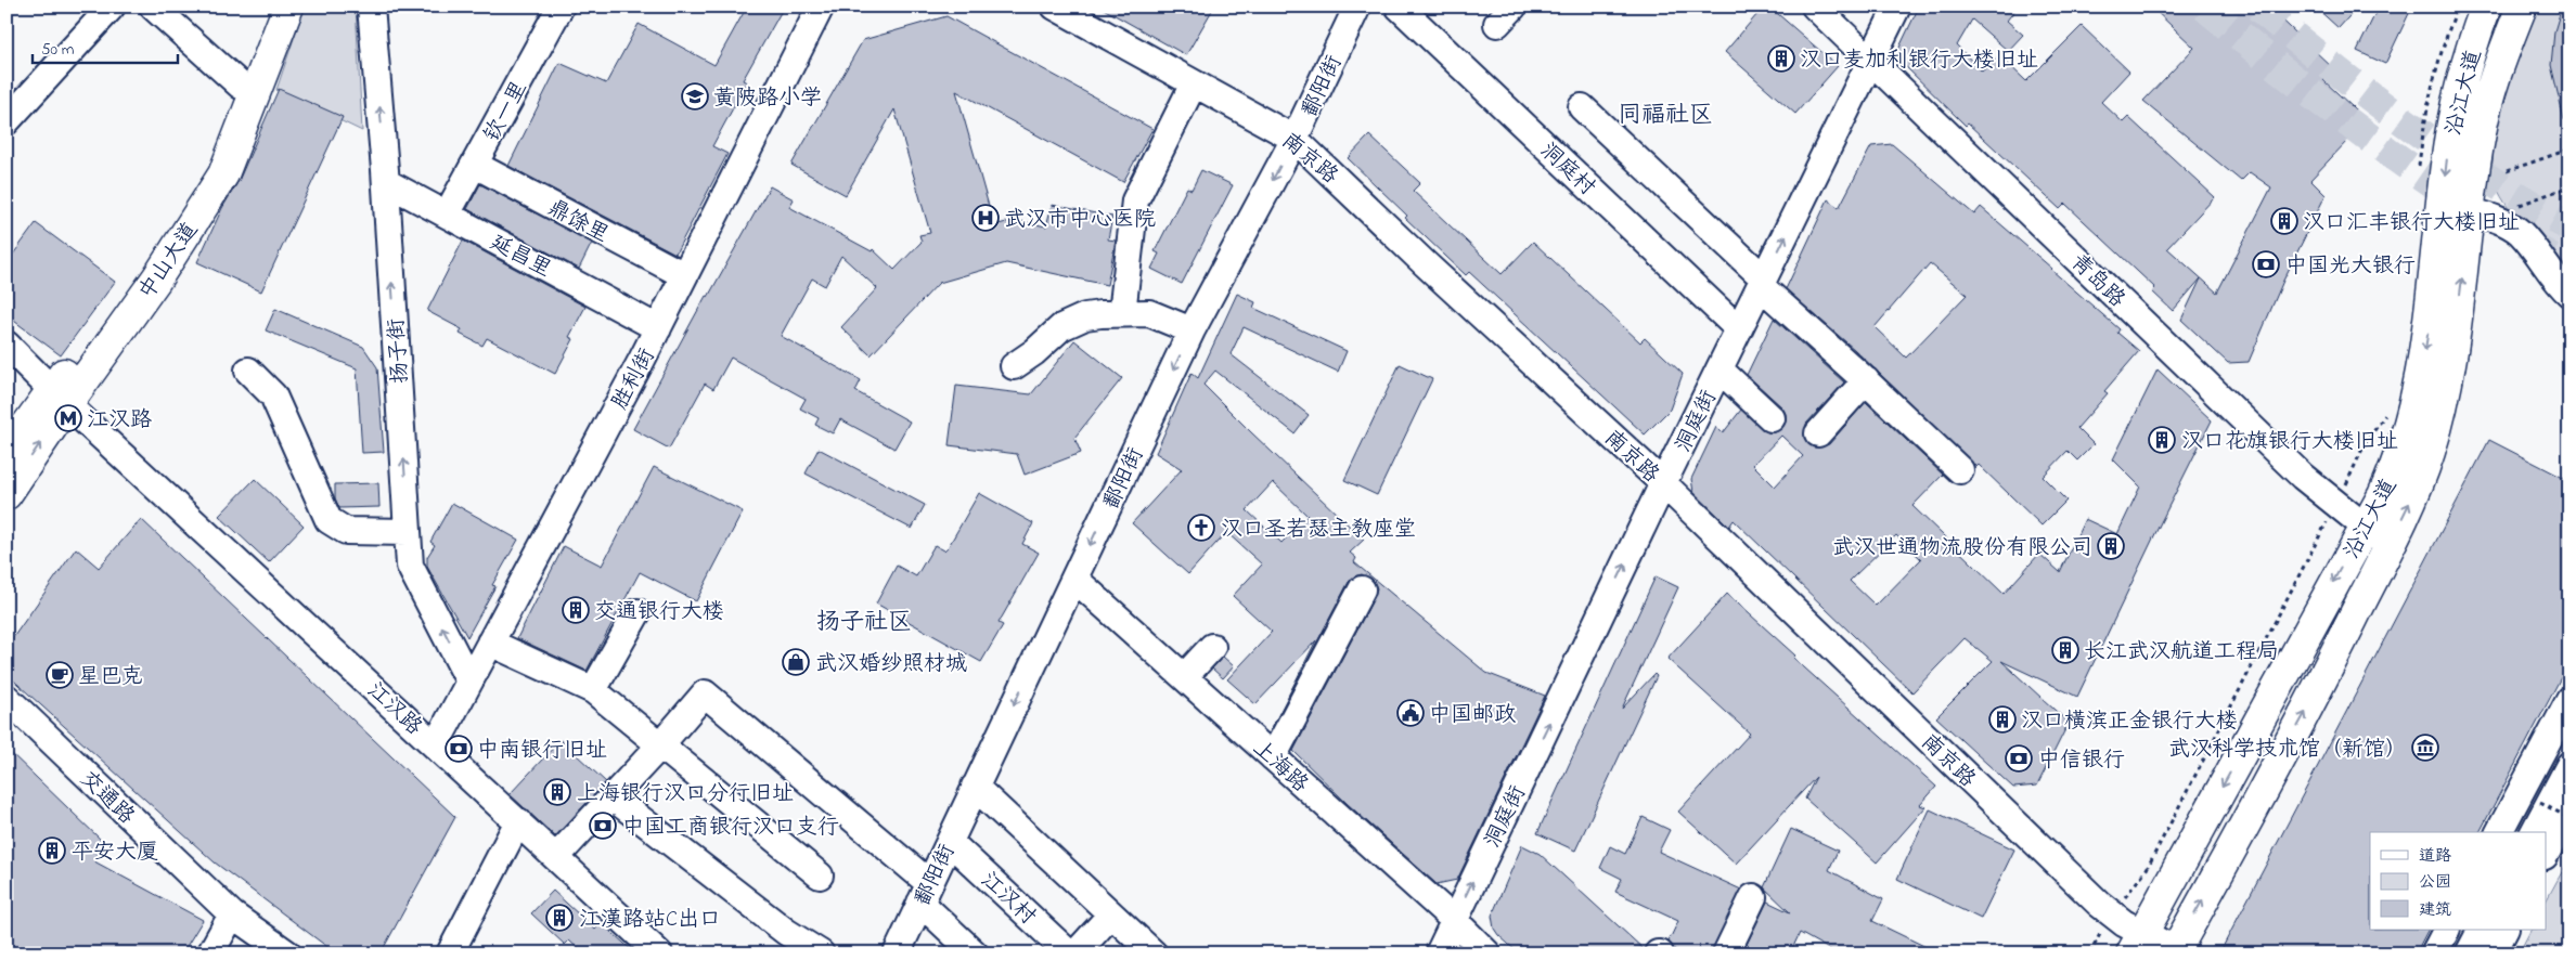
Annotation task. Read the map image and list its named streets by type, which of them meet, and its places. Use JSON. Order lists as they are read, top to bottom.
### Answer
{
  "streets": {
    "main road": ["沿江大道", "中山大道"],
    "street": [
      "鄱阳街",
      "钦一里",
      "南京路",
      "洞庭村",
      "鼎馀里",
      "延昌里",
      "青岛路",
      "扬子街",
      "胜利街",
      "洞庭街",
      "江汉路",
      "上海路",
      "交通路",
      "江汉村"
    ]
  },
  "crossings": [
    ["鄱阳街", "南京路"],
    ["鄱阳街", "上海路"],
    ["鄱阳街", "江汉村"],
    ["沿江大道", "南京路"],
    ["沿江大道", "青岛路"],
    ["钦一里", "鼎馀里"],
    ["钦一里", "延昌里"],
    ["南京路", "洞庭街"],
    ["洞庭村", "洞庭街"],
    ["鼎馀里", "胜利街"],
    ["延昌里", "扬子街"],
    ["延昌里", "胜利街"],
    ["中山大道", "江汉路"],
    ["青岛路", "洞庭街"],
    ["扬子街", "胜利街"],
    ["胜利街", "江汉路"],
    ["洞庭街", "上海路"]
  ],
  "one_way": ["扬子街", "洞庭街"],
  "districts": ["同福社区", "扬子社区"],
  "places": {
    "building": [
      "汉口麦加利银行大楼旧址",
      "汉口汇丰银行大楼旧址",
      "汉口花旗银行大楼旧址",
      "武汉世通物流股份有限公司",
      "交通银行大楼",
      "长江武汉航道工程局",
      "汉口横滨正金银行大楼",
      "上海银行汉口分行旧址",
      "平安大厦",
      "江漢路站C出口"
    ],
    "school or university": ["黄陂路小学"],
    "hospital": ["武汉市中心医院"],
    "bank": [
      "中国光大银行",
      "中南银行旧址",
      "中信银行",
      "中国工商银行汉口支行"
    ],
    "metro station": ["江汉路"],
    "church": ["汉口圣若瑟主教座堂"],
    "shop": ["武汉婚纱照材城"],
    "cafe": ["星巴克"],
    "public building": ["中国邮政"],
    "museum": ["武汉科学技术馆（新馆）"]
  },
  "legend": ["道路", "公园", "建筑"],
  "scale_bar": "50 m"
}
